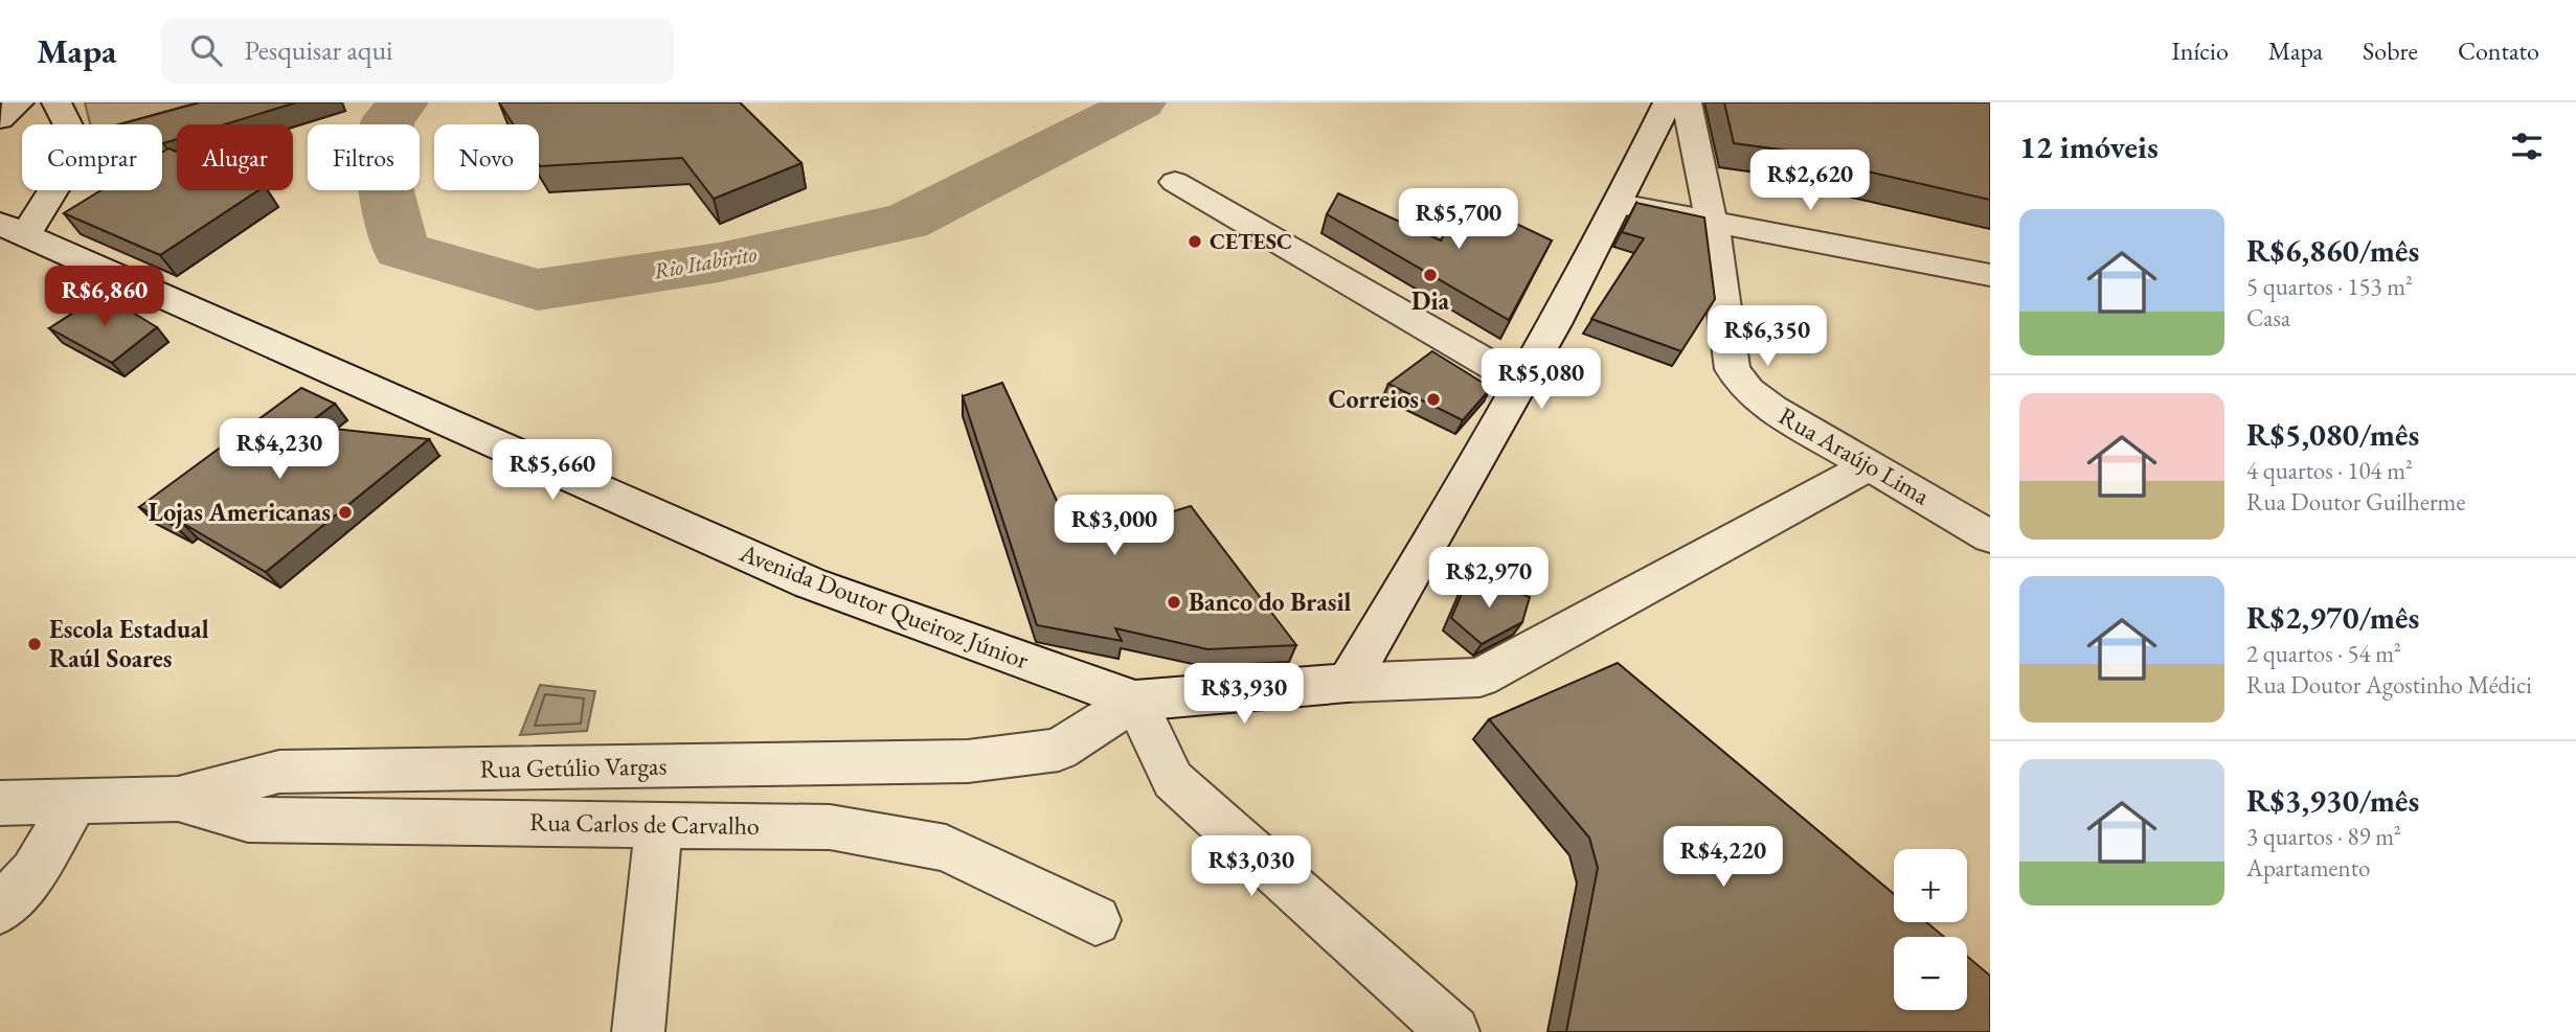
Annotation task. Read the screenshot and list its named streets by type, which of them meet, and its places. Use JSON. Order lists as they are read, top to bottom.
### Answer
{
  "streets": {
    "street": [
      "Rua Araújo Lima",
      "Avenida Doutor Queiroz Júnior",
      "Rua Getúlio Vargas",
      "Rua Carlos de Carvalho"
    ]
  },
  "crossings": [
    ["Rua Araújo Lima", "Avenida Doutor Queiroz Júnior"],
    ["Avenida Doutor Queiroz Júnior", "Rua Getúlio Vargas"],
    ["Rua Getúlio Vargas", "Rua Carlos de Carvalho"]
  ],
  "water": ["Rio Itabirito"],
  "places": [
    "CETESC",
    "Dia",
    "Correios",
    "Lojas Americanas",
    "Banco do Brasil",
    "Escola Estadual Raúl Soares"
  ],
  "page": {
    "header": "Mapa",
    "search": "Pesquisar aqui",
    "nav": [
      "Início",
      "Mapa",
      "Sobre",
      "Contato"
    ],
    "heading": "12 imóveis",
    "chip": [
      "Comprar",
      "Alugar",
      "Filtros",
      "Novo"
    ],
    "price": [
      "R$2,620",
      "R$5,700",
      "R$6,860",
      "R$6,350",
      "R$5,080",
      "R$4,230",
      "R$5,660",
      "R$3,000",
      "R$2,970",
      "R$3,930",
      "R$4,220",
      "R$3,030"
    ],
    "list": [
      {
        "name": "R$6,860/mês",
        "note": "5 quartos · 153 m² · Casa"
      },
      {
        "name": "R$5,080/mês",
        "note": "4 quartos · 104 m² · Rua Doutor Guilherme"
      },
      {
        "name": "R$2,970/mês",
        "note": "2 quartos · 54 m² · Rua Doutor Agostinho Médici"
      },
      {
        "name": "R$3,930/mês",
        "note": "3 quartos · 89 m² · Apartamento"
      }
    ],
    "map_buttons": ["+", "−"]
  }
}
